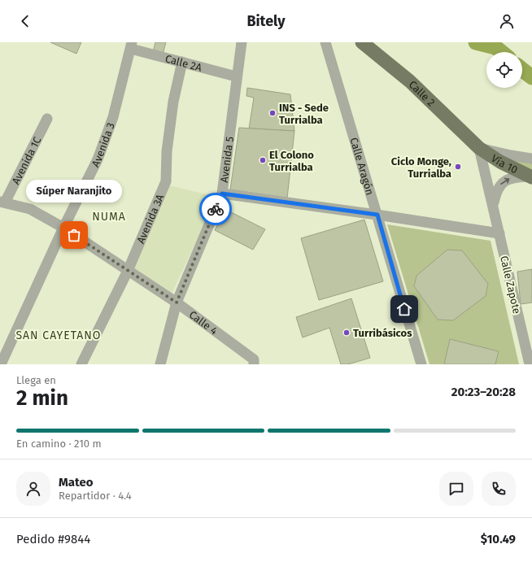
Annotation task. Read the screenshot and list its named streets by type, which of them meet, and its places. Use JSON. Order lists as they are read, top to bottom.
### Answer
{
  "streets": {
    "main road": ["Calle 2", "Vía 10"],
    "street": [
      "Calle 2A",
      "Avenida 3",
      "Avenida 1C",
      "Avenida 5",
      "Calle Aragón",
      "Avenida 3A",
      "Calle Zapote",
      "Calle 4"
    ]
  },
  "crossings": [
    ["Calle 2A", "Avenida 3"],
    ["Calle 2A", "Avenida 5"],
    ["Calle 2A", "Avenida 3A"],
    ["Calle 2", "Vía 10"],
    ["Calle 2", "Calle Zapote"],
    ["Avenida 3", "Calle 4"],
    ["Avenida 1C", "Calle 4"],
    ["Avenida 5", "Calle 4"],
    ["Vía 10", "Calle Zapote"],
    ["Avenida 3A", "Calle 4"]
  ],
  "districts": ["NUMA", "SAN CAYETANO"],
  "places": [
    "INS - Sede Turrialba",
    "El Colono Turrialba",
    "Ciclo Monge, Turrialba",
    "Súper Naranjito",
    "Turribásicos"
  ],
  "page": {
    "header": "Bitely",
    "bubble": "Súper Naranjito",
    "heading": ["2 min", "Llega en", "20:23–20:28"],
    "panel": [
      "Mateo",
      "Repartidor · 4.4",
      "Pedido #9844",
      "$10.49"
    ],
    "bar": "En camino · 210 m"
  }
}
